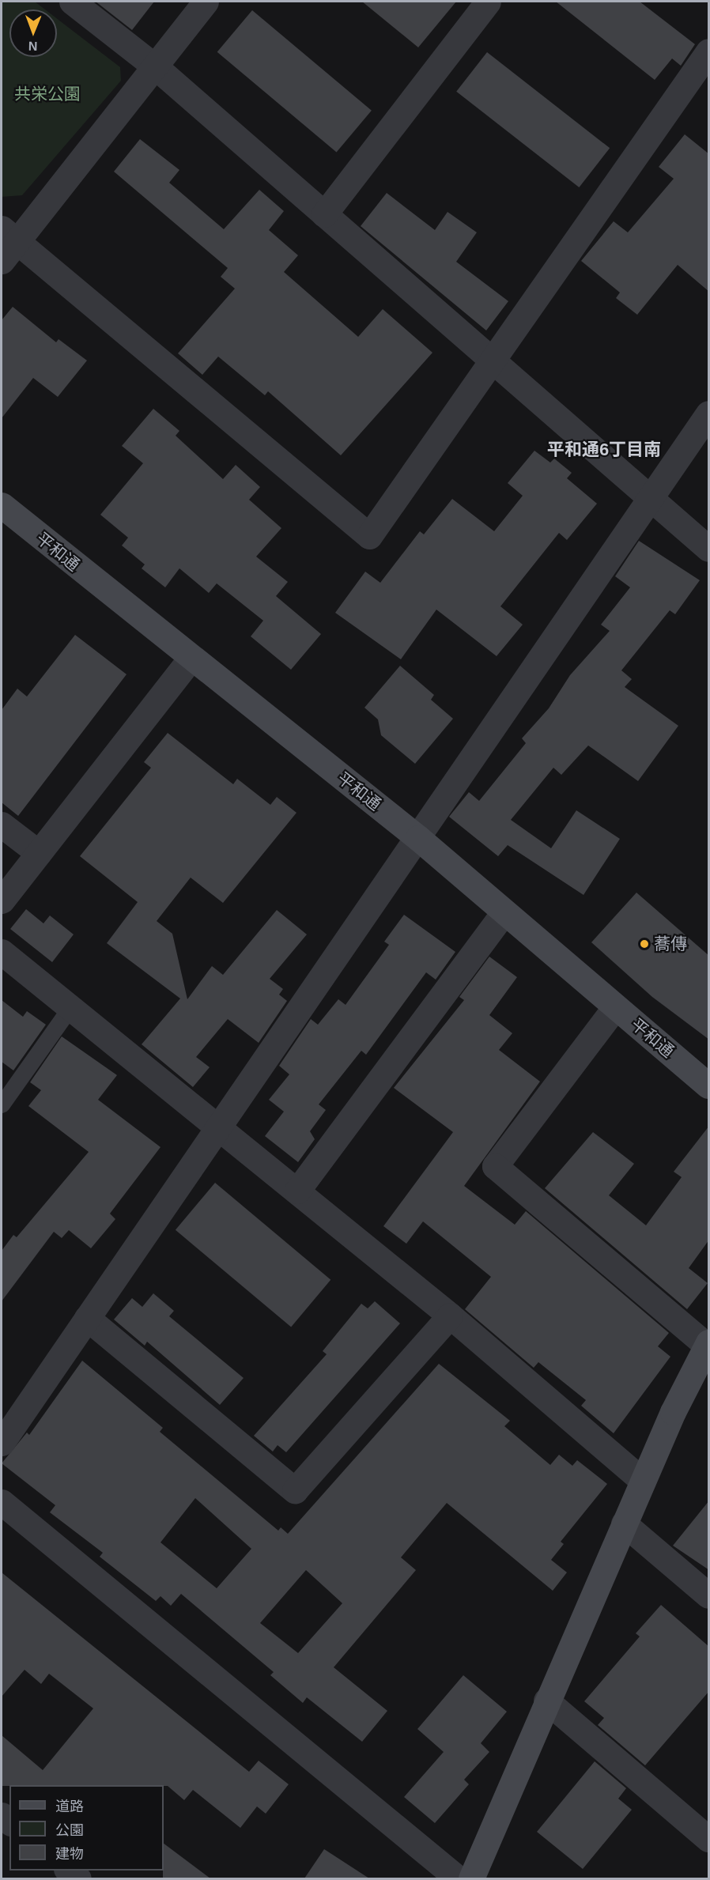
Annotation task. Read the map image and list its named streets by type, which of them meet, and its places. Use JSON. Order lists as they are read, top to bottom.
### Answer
{
  "streets": {
    "street": ["平和通"]
  },
  "districts": ["平和通6丁目南"],
  "parks": ["共栄公園"],
  "places": ["蕎傳"],
  "legend": ["道路", "公園", "建物"],
  "north": "bottom"
}
